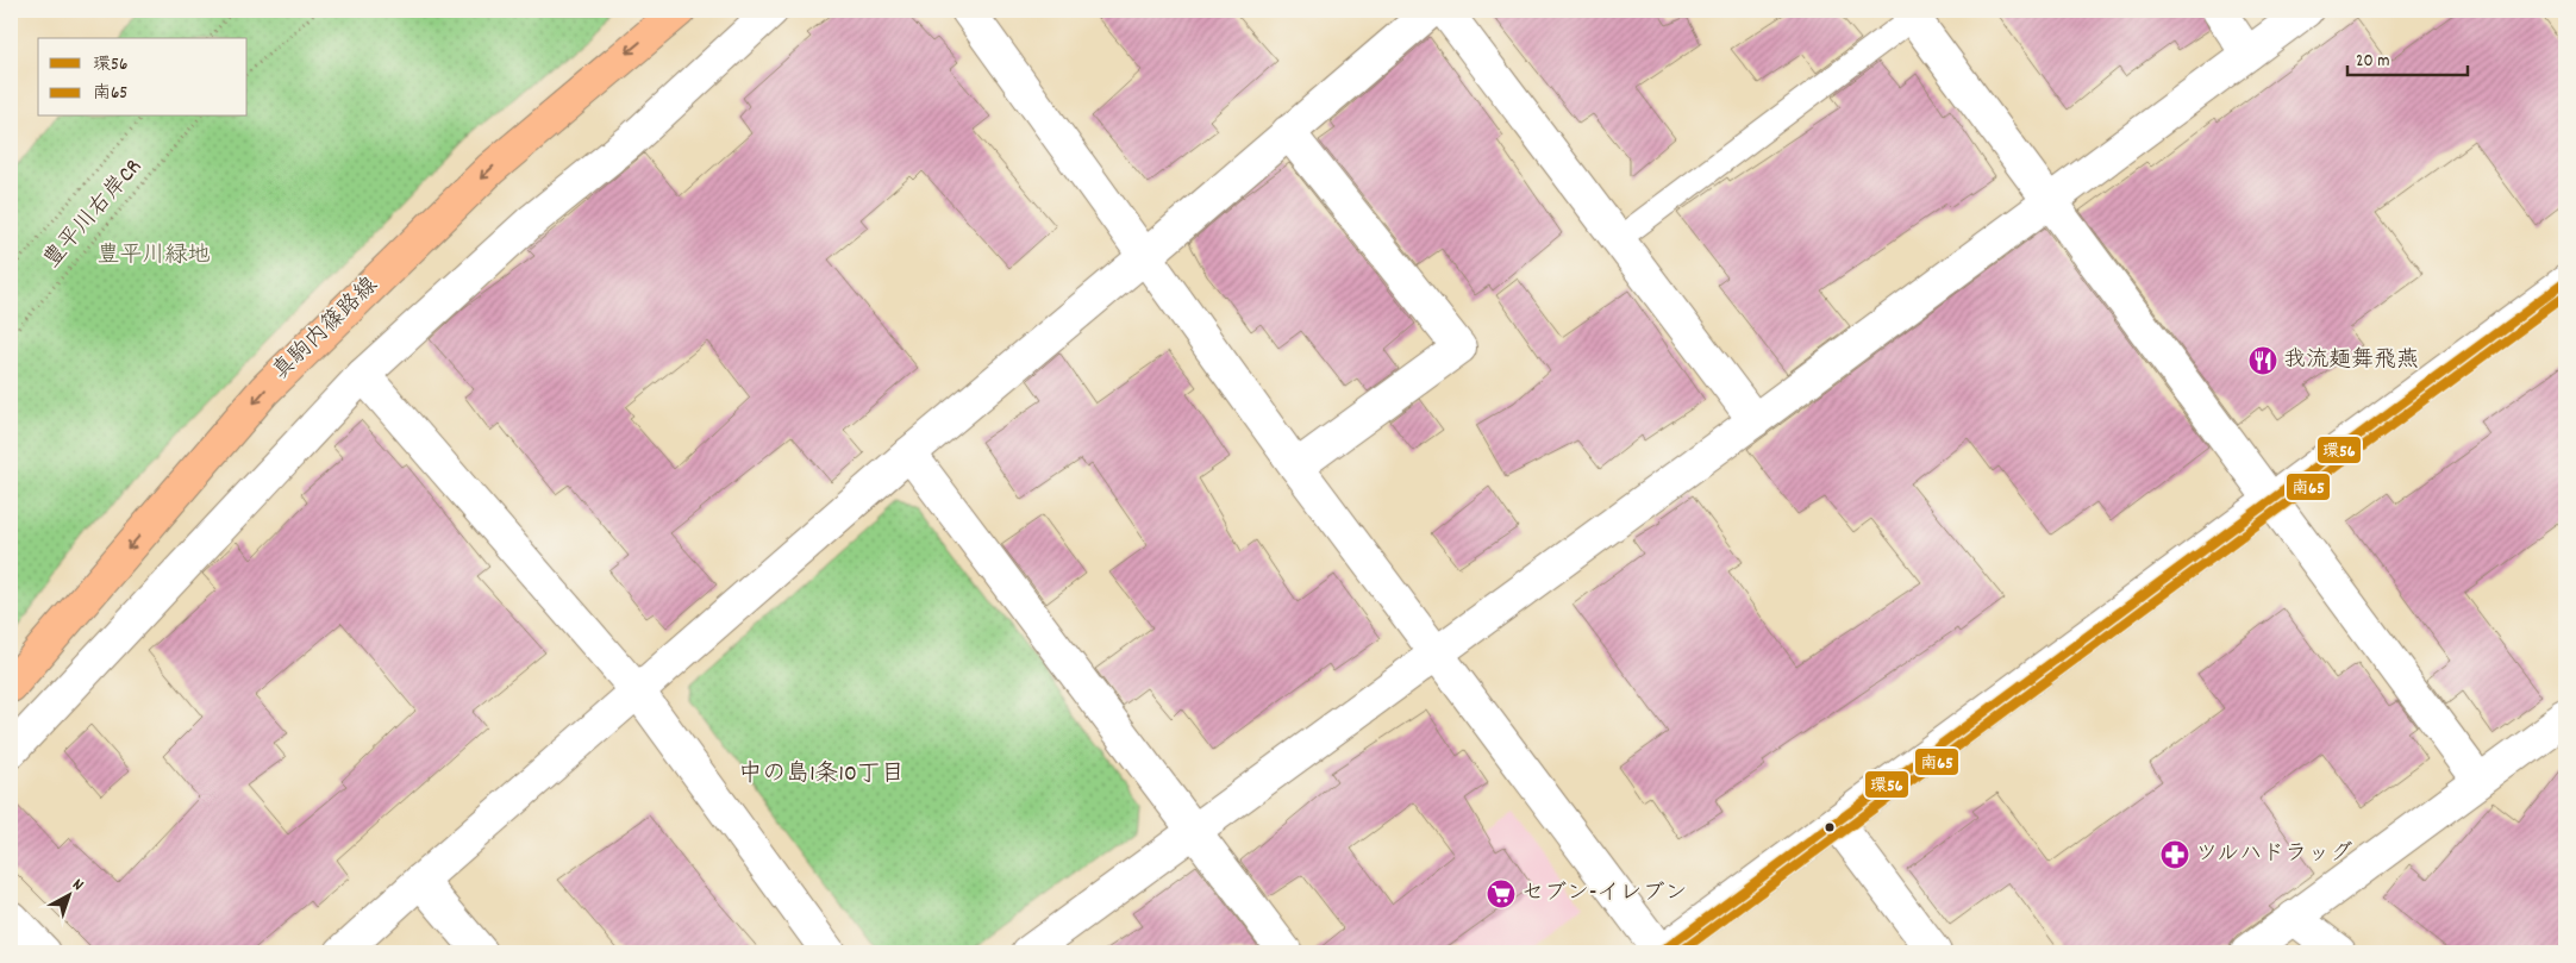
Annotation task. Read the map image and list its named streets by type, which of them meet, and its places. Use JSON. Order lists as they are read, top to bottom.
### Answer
{
  "streets": {
    "main road": ["真駒内篠路線"],
    "path": ["豊平川右岸CR"]
  },
  "one_way": ["真駒内篠路線"],
  "districts": ["中の島1条10丁目"],
  "parks": ["豊平川緑地"],
  "places": {
    "restaurant": ["我流麺舞飛燕"],
    "pharmacy": ["ツルハドラッグ"],
    "supermarket": ["セブン-イレブン"]
  },
  "lines": ["transit line 環56", "transit line 南65"],
  "legend": ["環56", "南65"],
  "scale_bar": "20 m",
  "north": "top right"
}
